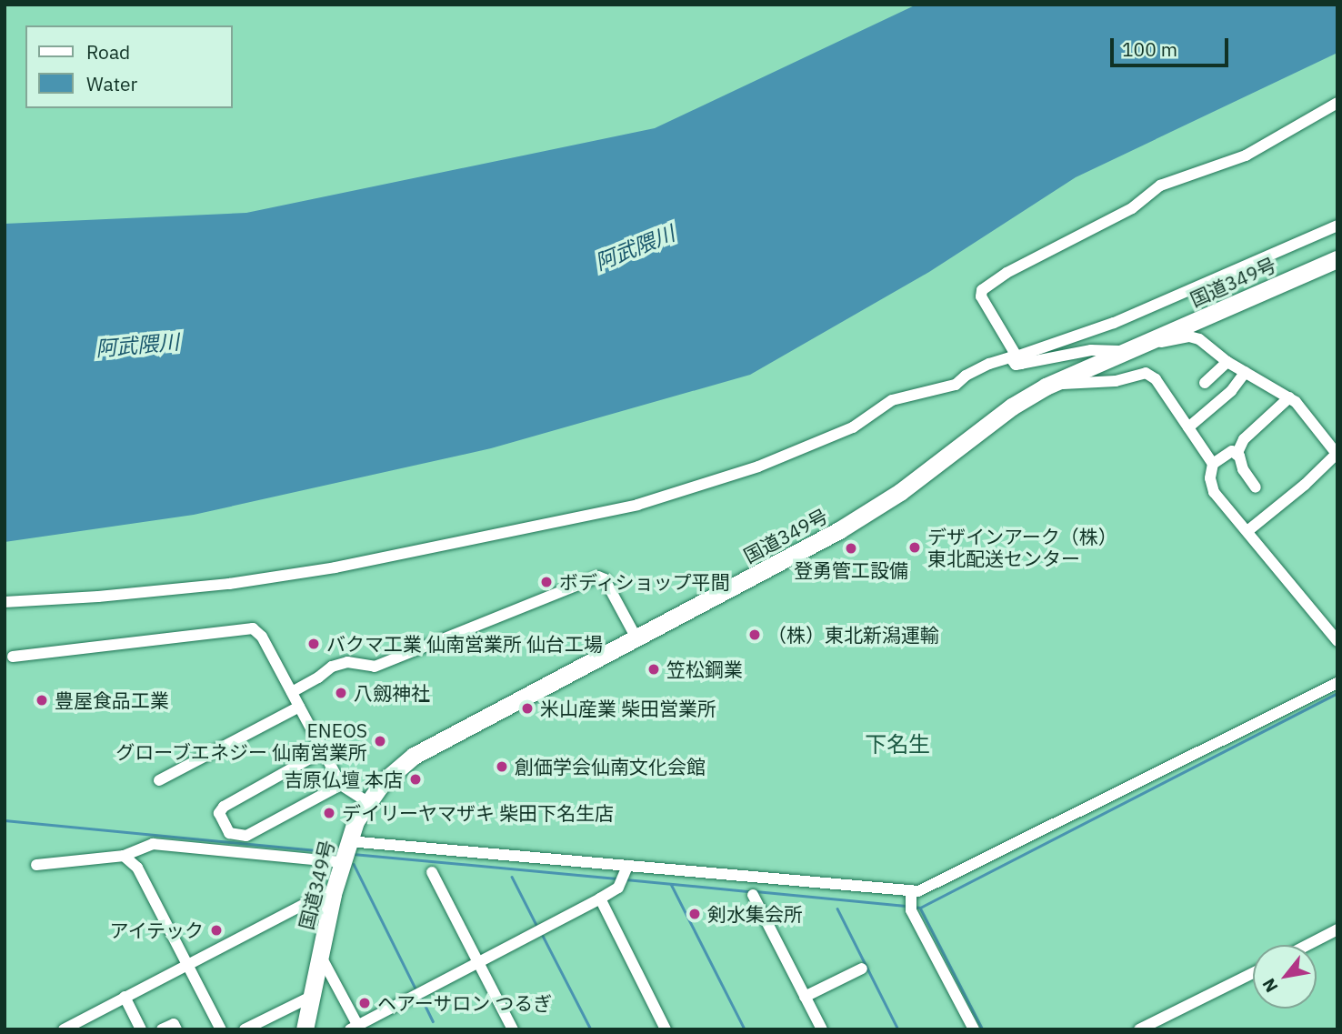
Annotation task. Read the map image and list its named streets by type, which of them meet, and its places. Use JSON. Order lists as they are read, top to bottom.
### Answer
{
  "streets": {
    "highway": ["国道349号"]
  },
  "districts": ["下名生"],
  "water": ["阿武隈川"],
  "places": [
    "デザインアーク（株） 東北配送センター",
    "登勇管工設備",
    "ボディショップ平間",
    "（株）東北新潟運輸",
    "バクマ工業 仙南営業所 仙台工場",
    "笠松鋼業",
    "八劔神社",
    "豊屋食品工業",
    "米山産業 柴田営業所",
    "ENEOS グローブエネジー 仙南営業所",
    "創価学会仙南文化会館",
    "吉原仏壇 本店",
    "デイリーヤマザキ 柴田下名生店",
    "剣水集会所",
    "アイテック",
    "ヘアーサロン つるぎ"
  ],
  "legend": ["Road", "Water"],
  "scale_bar": "100 m",
  "north": "bottom left"
}
